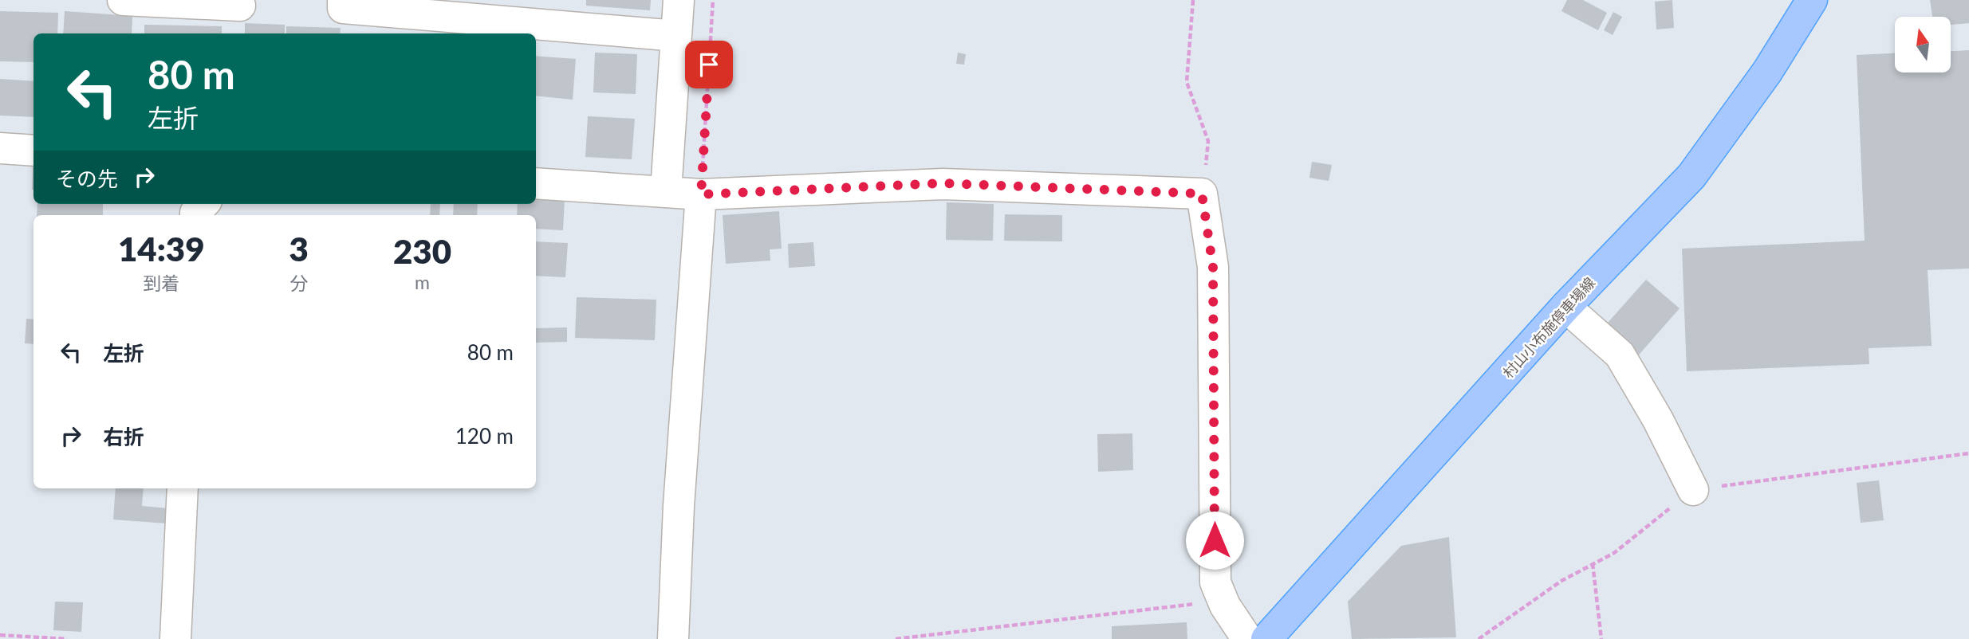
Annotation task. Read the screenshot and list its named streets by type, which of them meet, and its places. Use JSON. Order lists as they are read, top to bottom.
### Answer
{
  "streets": {
    "main road": ["村山小布施停車場線"]
  },
  "north": "top",
  "page": {
    "turn": ["80 m", "左折"],
    "then": "その先",
    "eta": [
      "14:39",
      "到着",
      "3",
      "分",
      "230",
      "m"
    ],
    "list": [
      {
        "name": "左折",
        "value": "80 m"
      },
      {
        "name": "右折",
        "value": "120 m"
      }
    ]
  }
}
